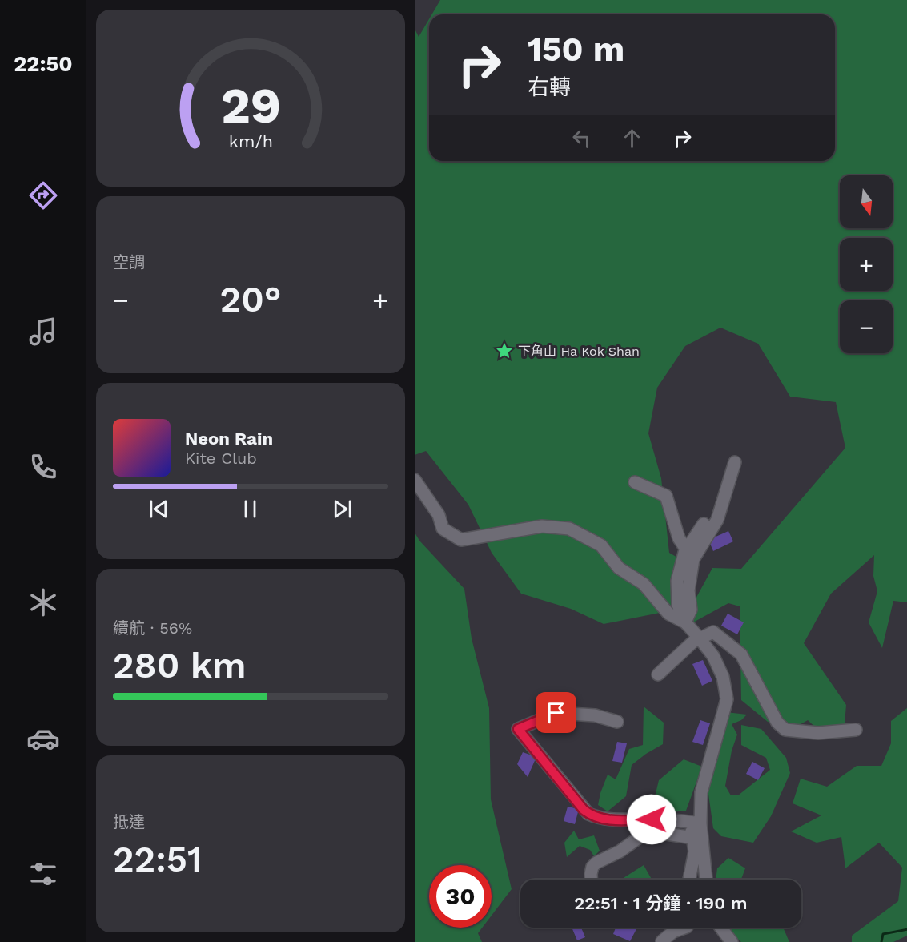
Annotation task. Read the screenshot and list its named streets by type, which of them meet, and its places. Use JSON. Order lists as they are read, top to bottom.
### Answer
{
  "places": {
    "place": ["下角山 Ha Kok Shan"]
  },
  "north": "bottom",
  "page": {
    "tabs": "22:50",
    "turn": ["150 m", "右轉"],
    "map_buttons": ["+", "−"],
    "tile": [
      "空調",
      ["續航 · 56%", "280 km"],
      ["抵達", "22:51"]
    ],
    "heat": ["−", "20°", "+"],
    "song": ["Neon Rain", "Kite Club"],
    "limit": "30",
    "trip": "22:51 · 1 分鐘 · 190 m",
    "gauge": ["29", "km/h"]
  }
}
